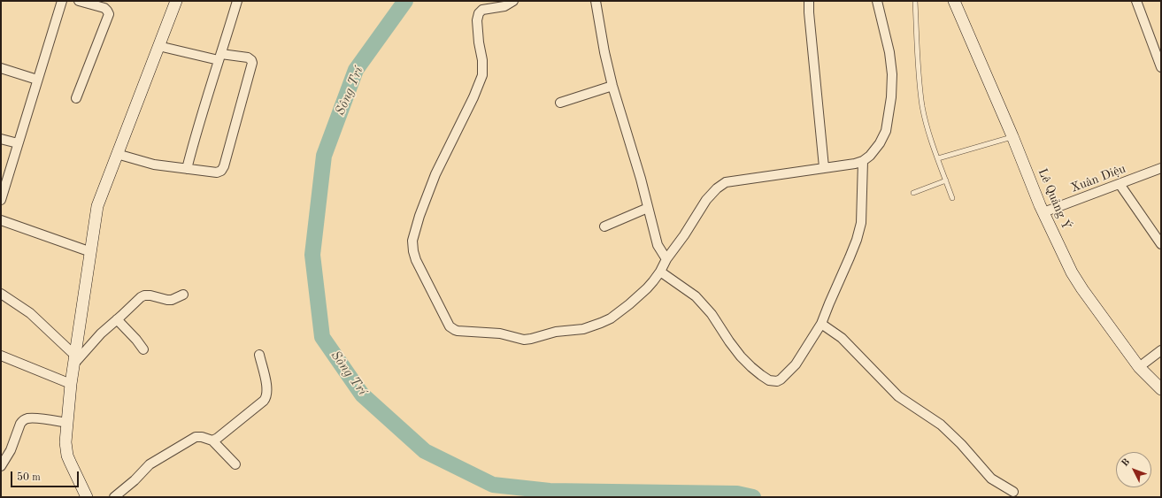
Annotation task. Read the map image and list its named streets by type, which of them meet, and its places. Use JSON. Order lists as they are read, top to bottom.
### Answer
{
  "streets": {
    "street": ["Xuân Diệu", "Lê Quảng Ý"]
  },
  "crossings": [
    ["Xuân Diệu", "Lê Quảng Ý"]
  ],
  "water": ["Sông Trí"],
  "scale_bar": "50 m",
  "north": "top left"
}
